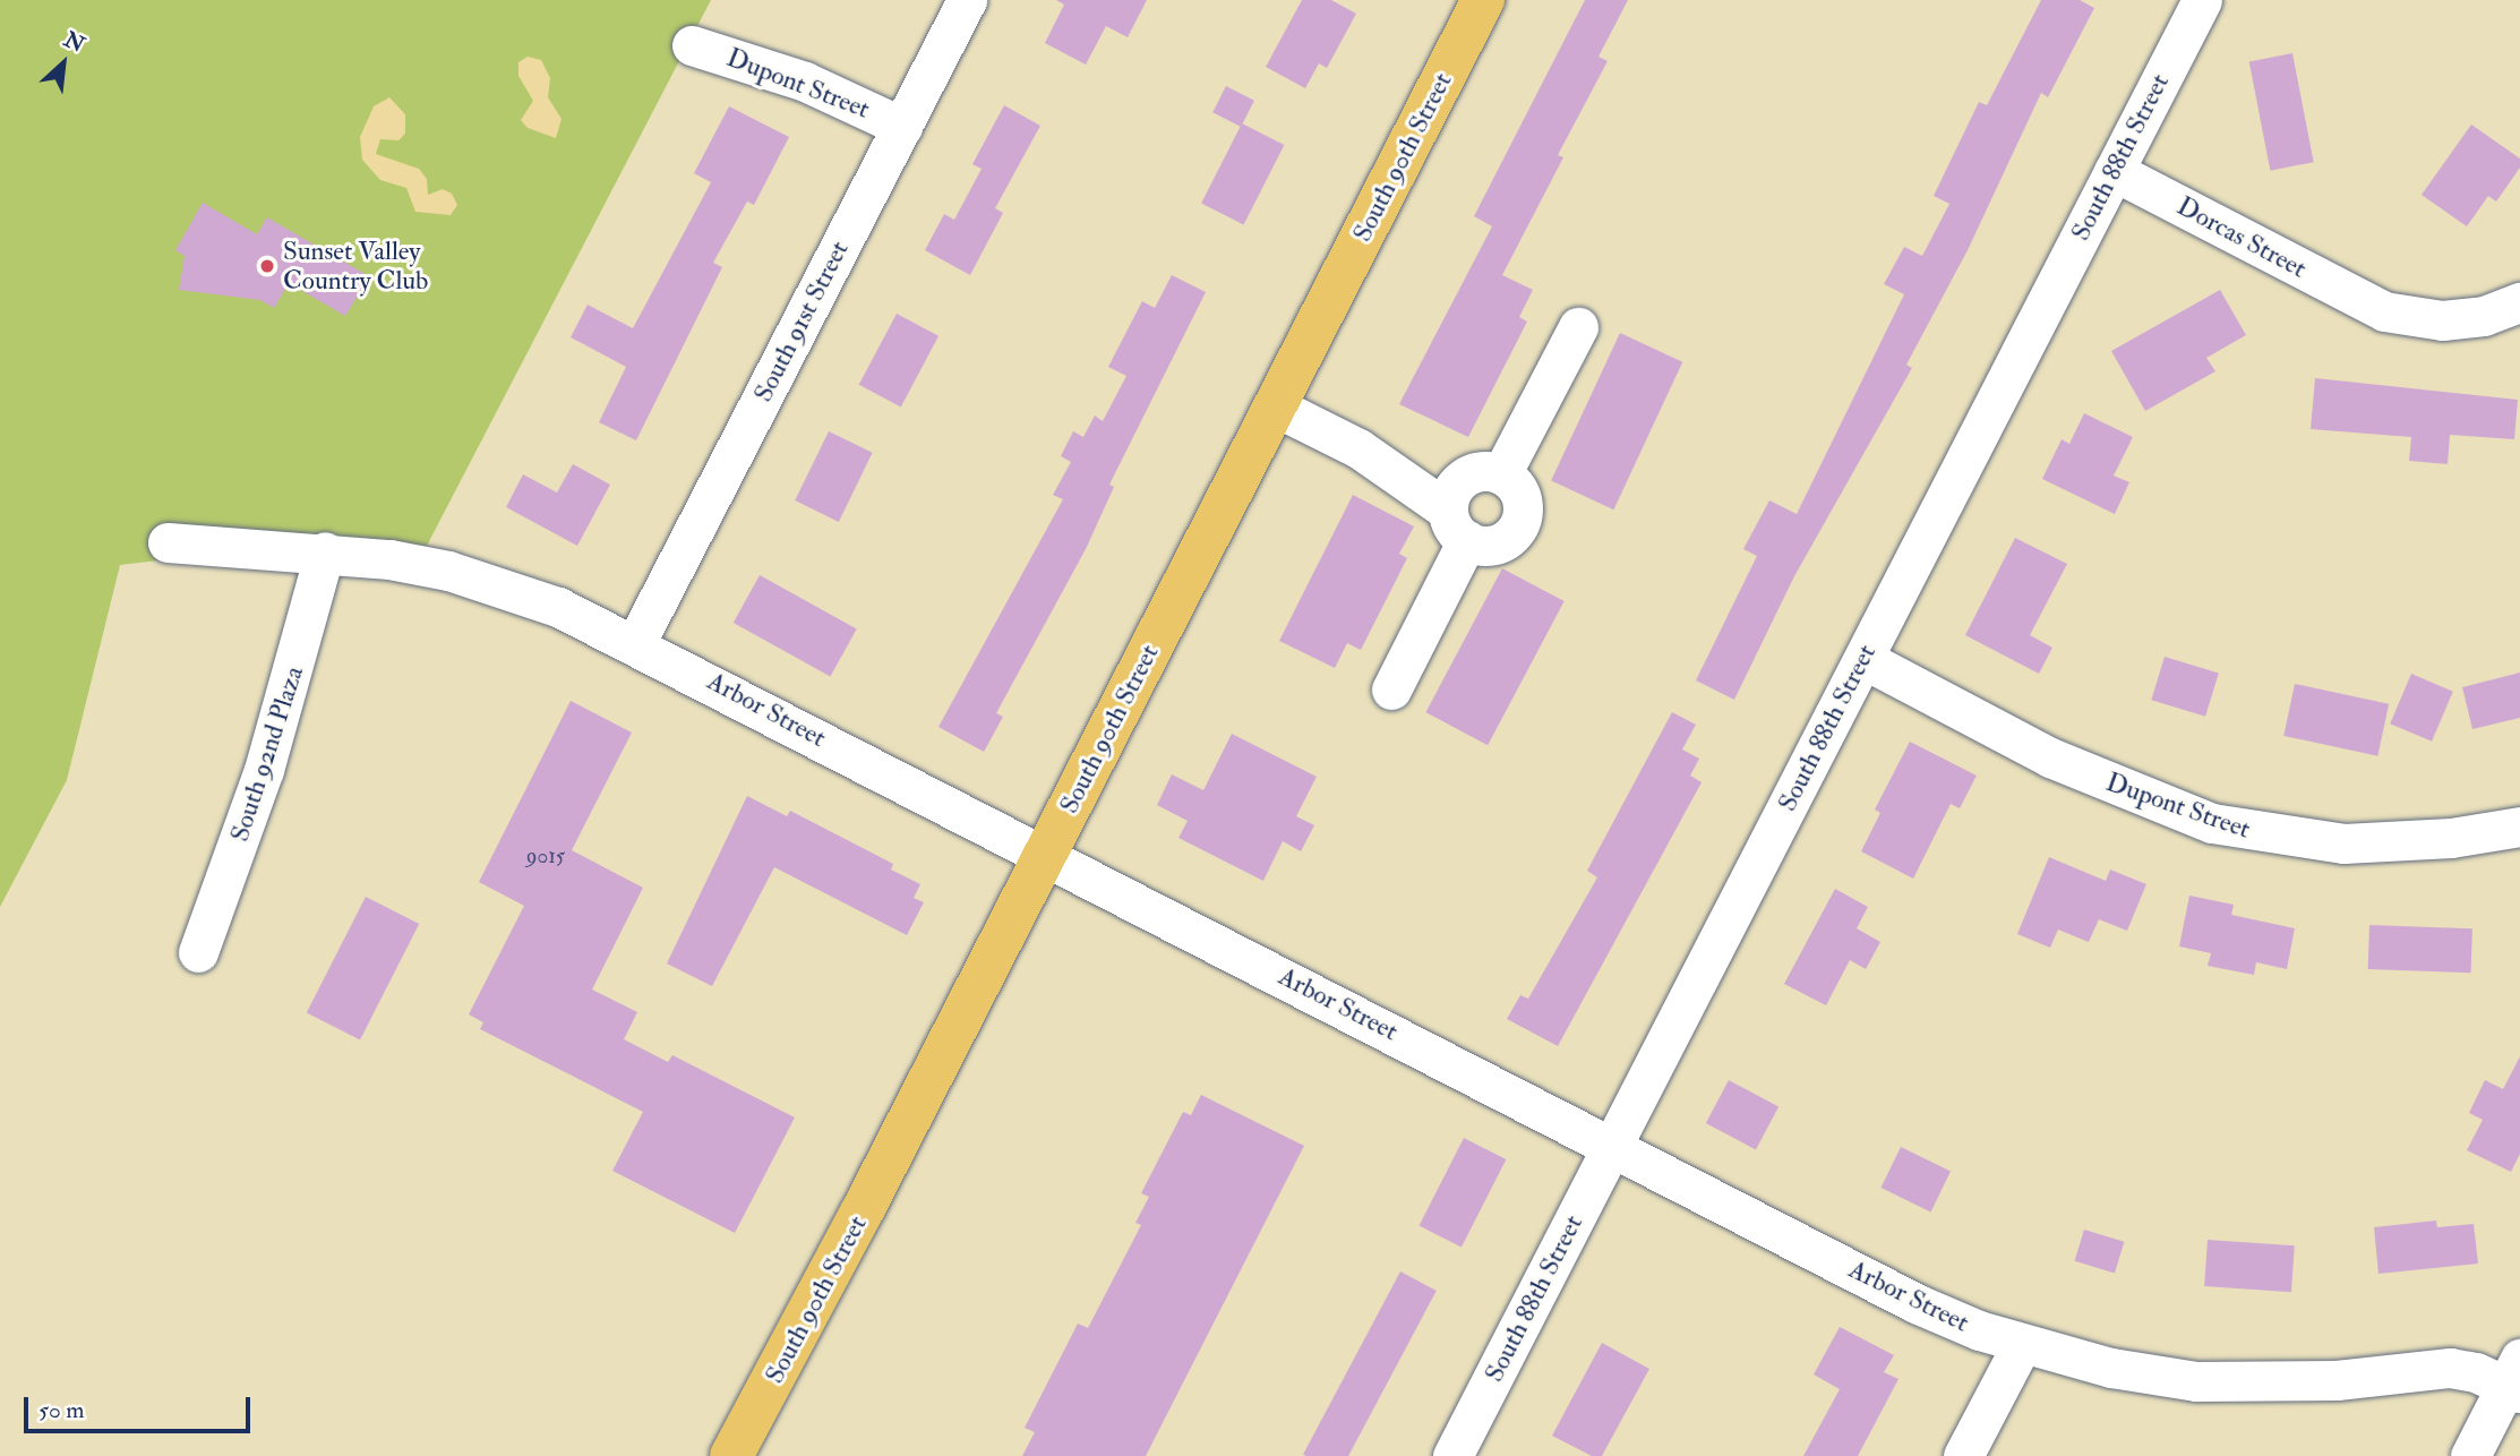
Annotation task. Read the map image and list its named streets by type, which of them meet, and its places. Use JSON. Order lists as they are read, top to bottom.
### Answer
{
  "streets": {
    "main road": ["South 90th Street"],
    "street": [
      "Dupont Street",
      "South 88th Street",
      "Dorcas Street",
      "South 91st Street",
      "Arbor Street",
      "South 92nd Plaza"
    ]
  },
  "crossings": [
    ["Dupont Street", "South 88th Street"],
    ["Dupont Street", "South 91st Street"],
    ["South 90th Street", "Arbor Street"],
    ["South 88th Street", "Dorcas Street"],
    ["South 88th Street", "Arbor Street"],
    ["South 91st Street", "Arbor Street"],
    ["Arbor Street", "South 92nd Plaza"]
  ],
  "places": ["Sunset Valley Country Club"],
  "house_numbers": ["9015"],
  "scale_bar": "50 m",
  "north": "top right"
}
